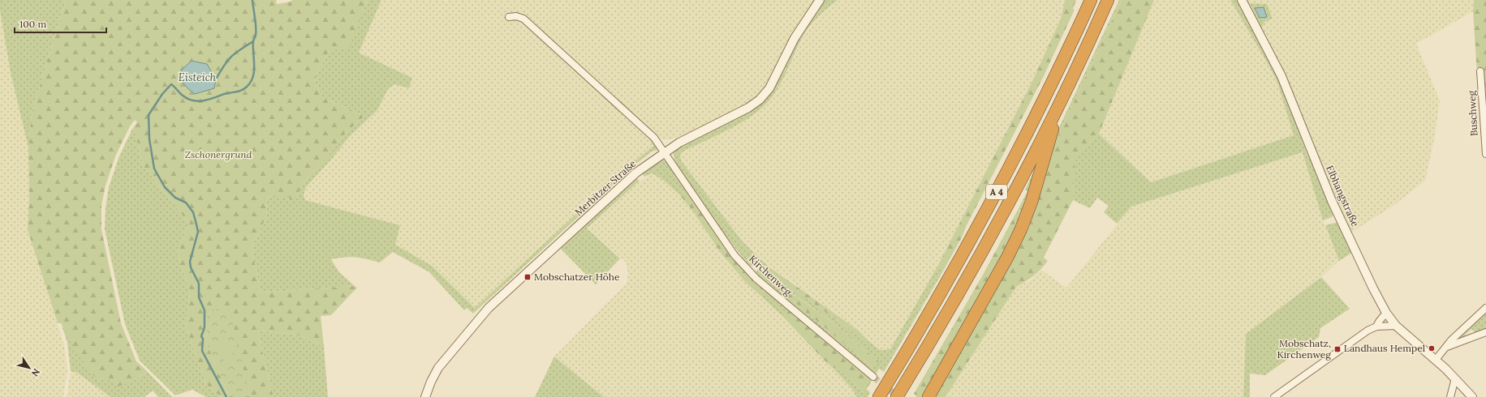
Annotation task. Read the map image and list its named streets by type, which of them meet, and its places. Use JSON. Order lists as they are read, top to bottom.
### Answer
{
  "streets": {
    "highway": ["A 4"],
    "street": [
      "Buschweg",
      "Merbitzer Straße",
      "Elbhangstraße",
      "Kirchenweg"
    ]
  },
  "crossings": [
    ["Merbitzer Straße", "Kirchenweg"]
  ],
  "water": ["Eisteich"],
  "parks": ["Zschonergrund"],
  "places": {
    "transit": ["Mobschatzer Höhe", "Mobschatz, Kirchenweg"],
    "other": ["Landhaus Hempel"]
  },
  "scale_bar": "100 m",
  "north": "bottom right"
}
